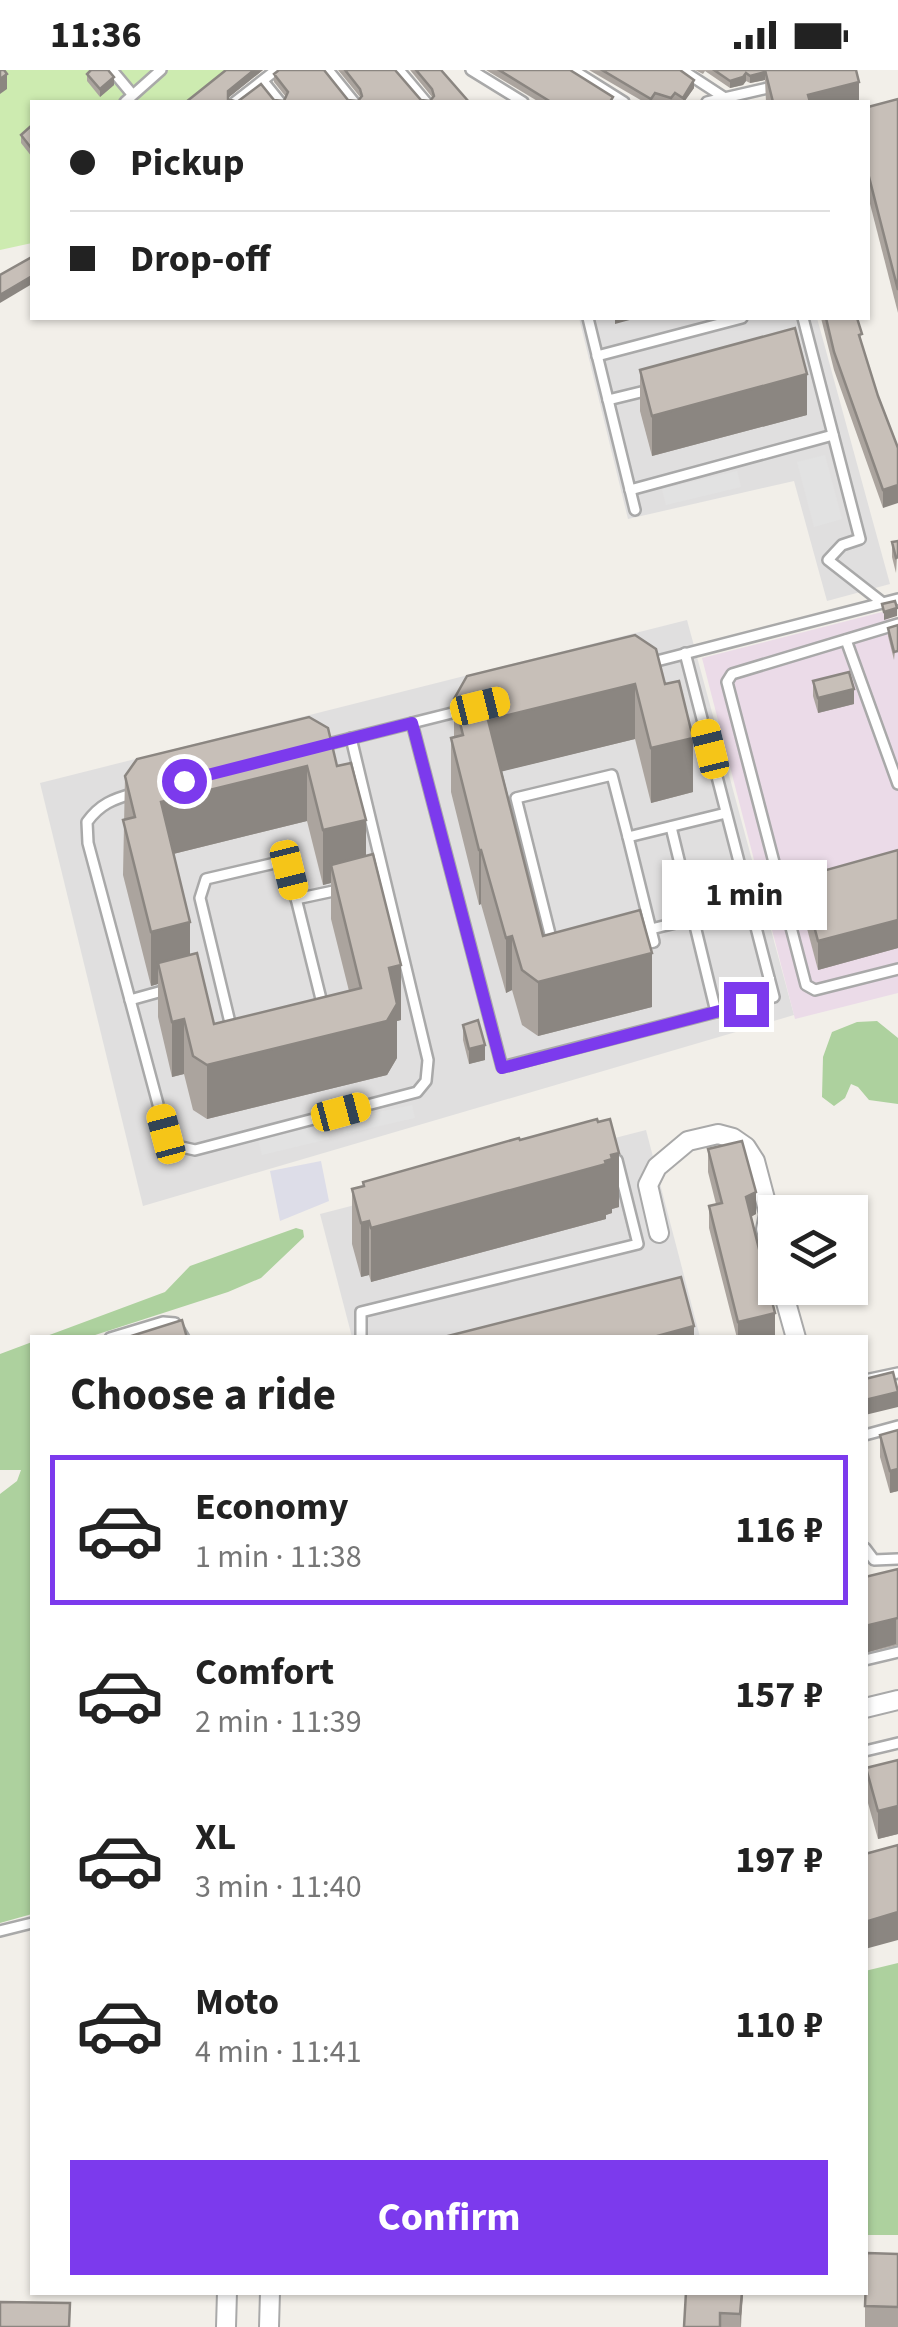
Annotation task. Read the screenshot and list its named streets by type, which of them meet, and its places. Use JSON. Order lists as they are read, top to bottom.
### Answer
{
  "page": {
    "status": "11:36",
    "banner": ["Pickup", "Drop-off"],
    "bubble": "1 min",
    "heading": "Choose a ride",
    "list": [
      {
        "name": "Economy",
        "note": "1 min · 11:38",
        "value": "116 ₽"
      },
      {
        "name": "Comfort",
        "note": "2 min · 11:39",
        "value": "157 ₽"
      },
      {
        "name": "XL",
        "note": "3 min · 11:40",
        "value": "197 ₽"
      },
      {
        "name": "Moto",
        "note": "4 min · 11:41",
        "value": "110 ₽"
      }
    ],
    "buttons": "Confirm"
  }
}
